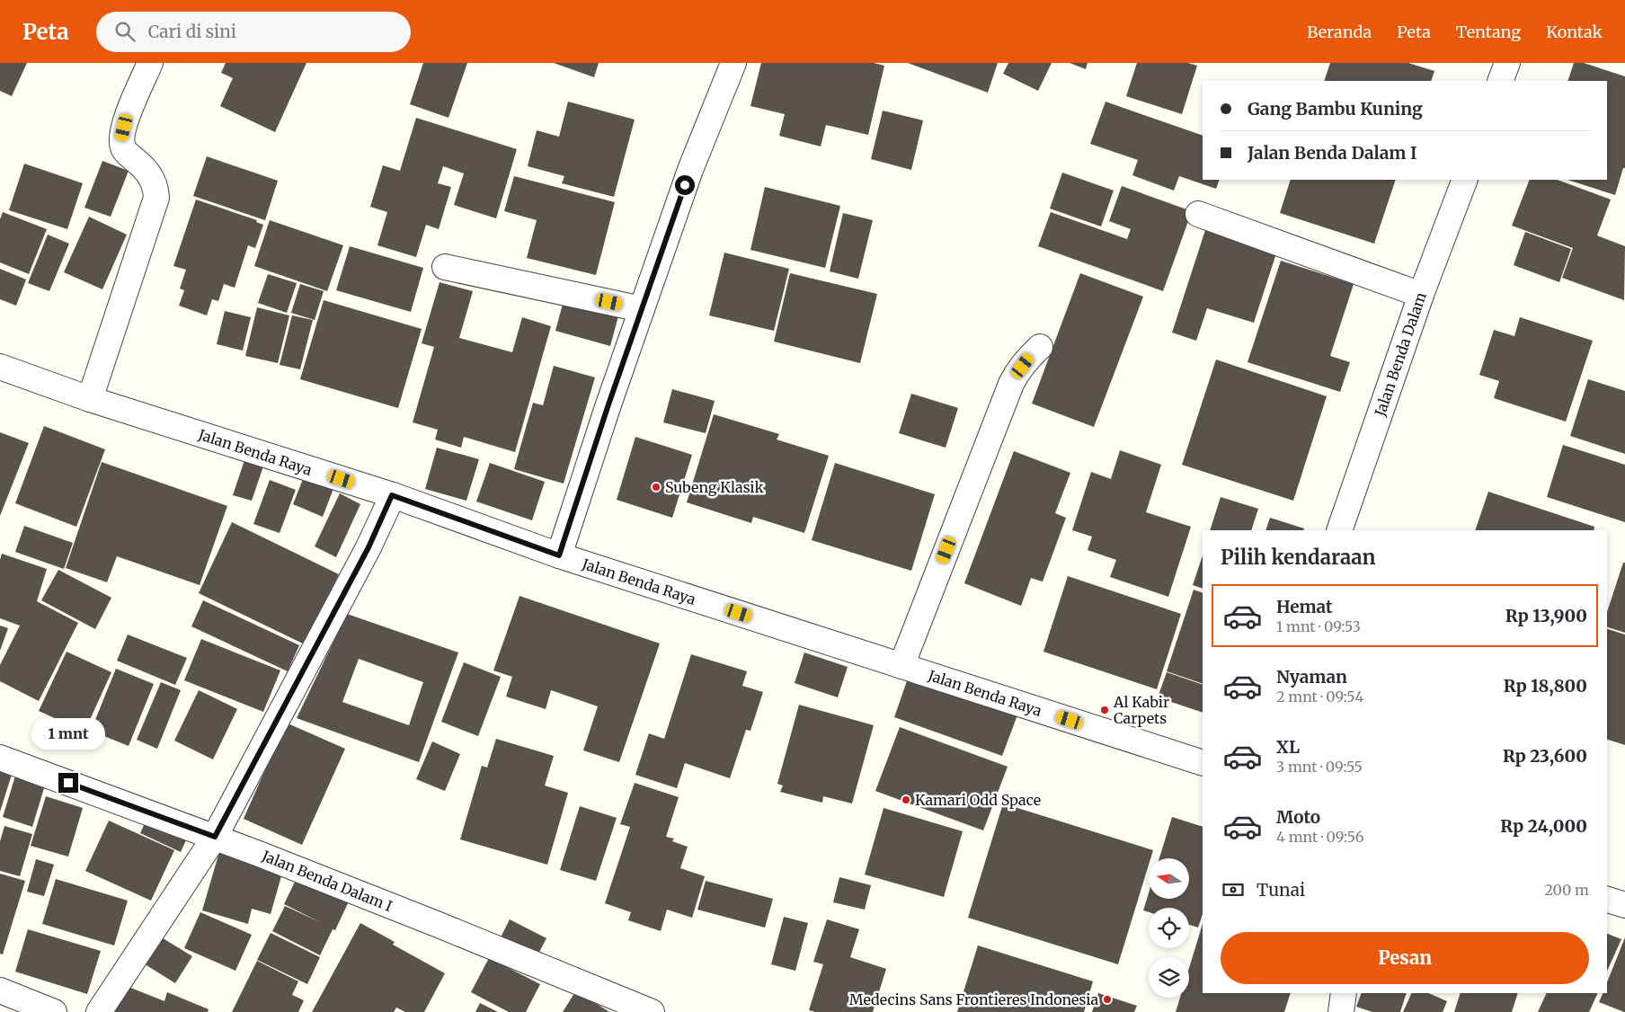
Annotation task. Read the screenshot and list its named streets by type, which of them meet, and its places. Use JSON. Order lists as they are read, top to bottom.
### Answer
{
  "streets": {
    "street": ["Jalan Benda Dalam", "Jalan Benda Raya", "Jalan Benda Dalam I"]
  },
  "places": [
    "Subeng Klasik",
    "Al Kabir Carpets",
    "Kamari Odd Space",
    "Medecins Sans Frontieres Indonesia"
  ],
  "north": "left",
  "page": {
    "header": "Peta",
    "search": "Cari di sini",
    "nav": [
      "Beranda",
      "Peta",
      "Tentang",
      "Kontak"
    ],
    "banner": ["Gang Bambu Kuning", "Jalan Benda Dalam I"],
    "heading": "Pilih kendaraan",
    "list": [
      {
        "name": "Hemat",
        "note": "1 mnt · 09:53",
        "value": "Rp 13,900"
      },
      {
        "name": "Nyaman",
        "note": "2 mnt · 09:54",
        "value": "Rp 18,800"
      },
      {
        "name": "XL",
        "note": "3 mnt · 09:55",
        "value": "Rp 23,600"
      },
      {
        "name": "Moto",
        "note": "4 mnt · 09:56",
        "value": "Rp 24,000"
      }
    ],
    "bubble": "1 mnt",
    "pay": ["Tunai", "200 m"],
    "buttons": "Pesan"
  }
}
